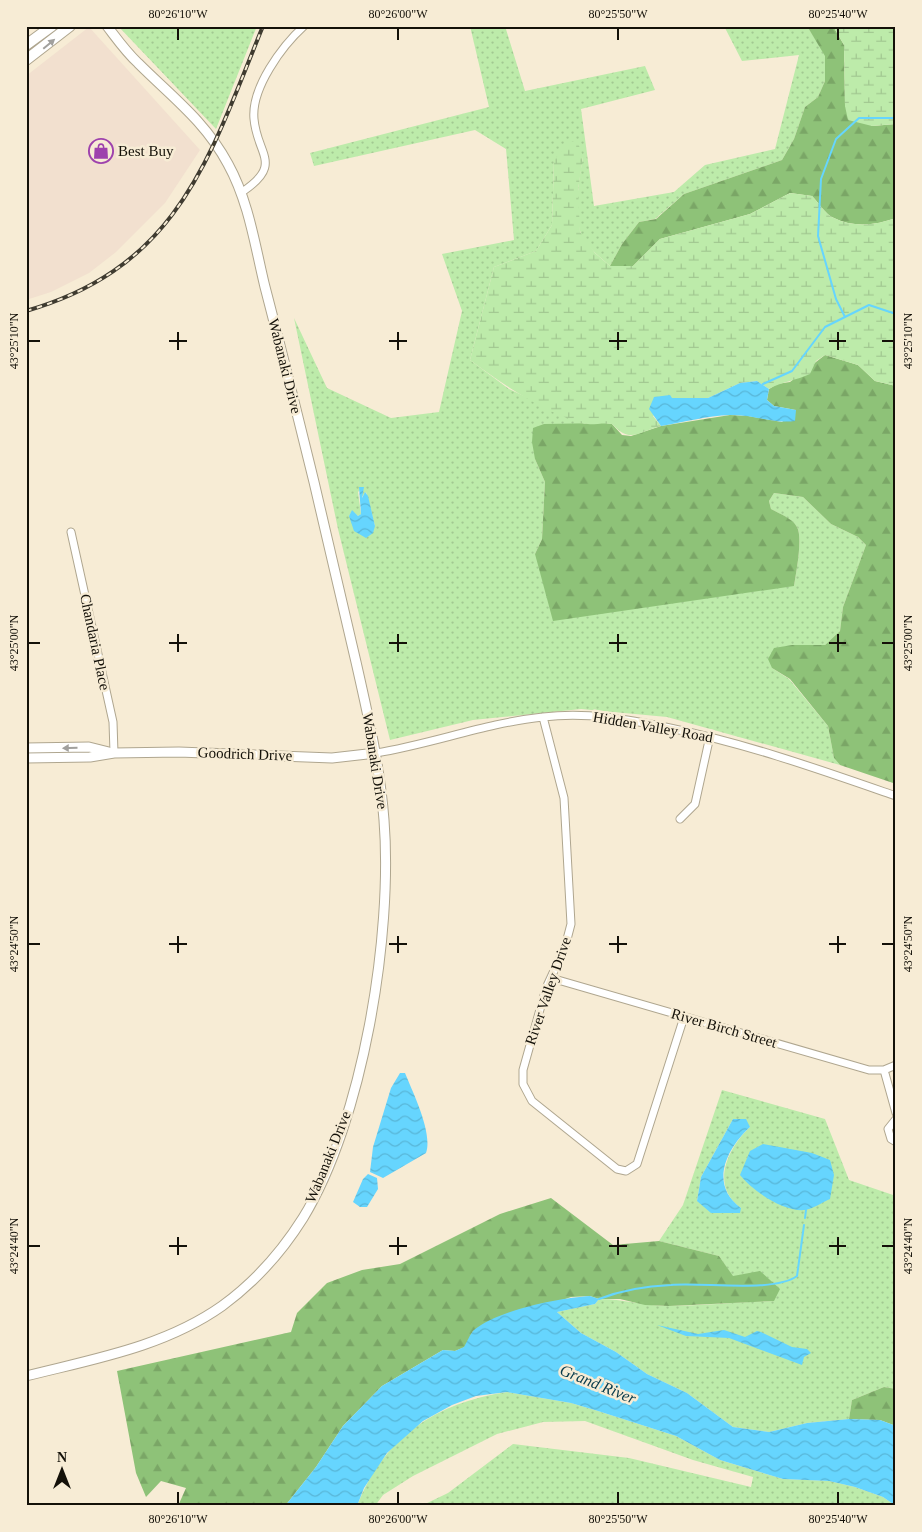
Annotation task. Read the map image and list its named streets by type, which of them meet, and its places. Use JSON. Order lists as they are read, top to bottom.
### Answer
{
  "streets": {
    "street": [
      "Wabanaki Drive",
      "Chandaria Place",
      "Hidden Valley Road",
      "Goodrich Drive",
      "River Valley Drive",
      "River Birch Street"
    ]
  },
  "crossings": [
    ["Wabanaki Drive", "Hidden Valley Road"],
    ["Wabanaki Drive", "Goodrich Drive"],
    ["Chandaria Place", "Goodrich Drive"],
    ["Hidden Valley Road", "Goodrich Drive"],
    ["Hidden Valley Road", "River Valley Drive"],
    ["River Valley Drive", "River Birch Street"]
  ],
  "water": ["Grand River"],
  "places": {
    "shop": ["Best Buy"]
  },
  "north": "top",
  "coordinates": [
    "80°26'10\"W",
    "80°26'00\"W",
    "80°25'50\"W",
    "80°25'40\"W",
    "43°25'10\"N",
    "43°25'00\"N",
    "43°24'50\"N",
    "43°24'40\"N"
  ]
}
